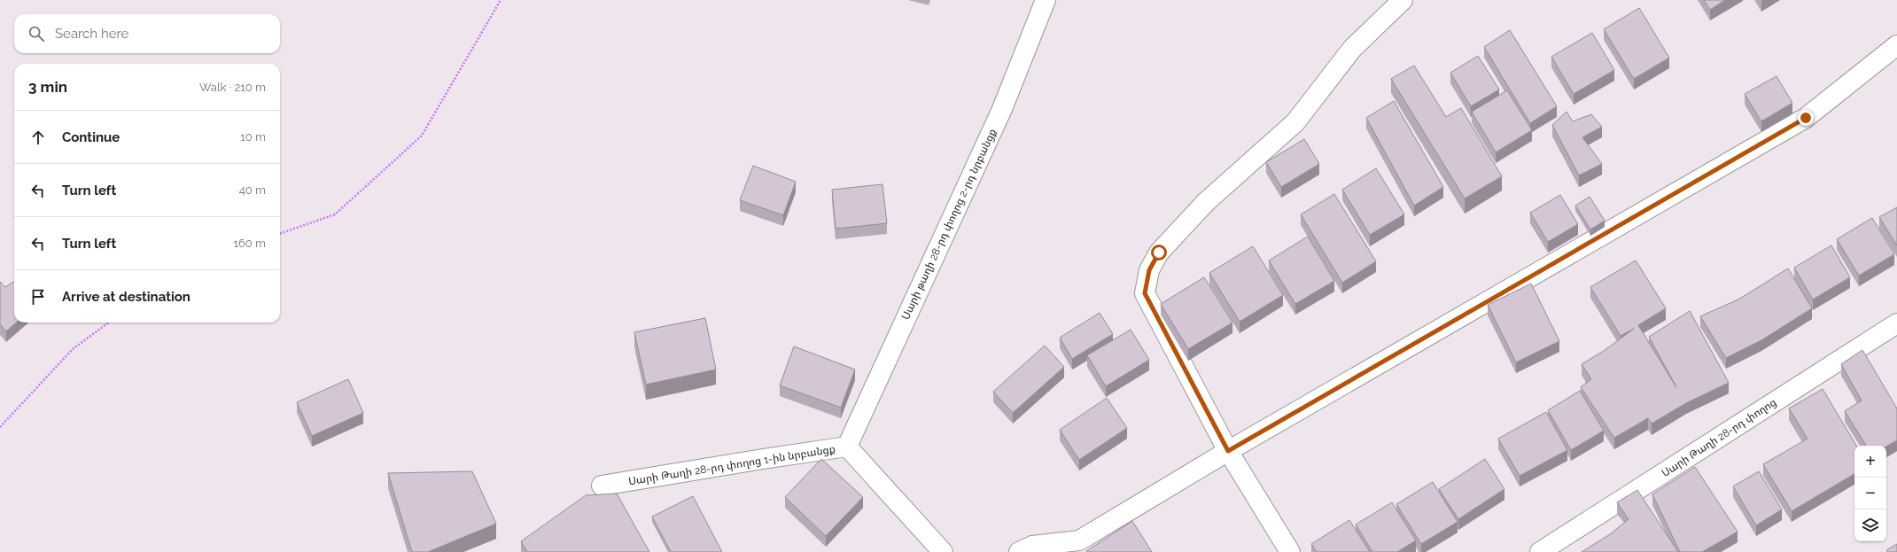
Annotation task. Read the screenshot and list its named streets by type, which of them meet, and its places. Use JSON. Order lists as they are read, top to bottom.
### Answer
{
  "streets": {
    "street": ["Սարի թաղի 28-րդ փողոց 2-րդ նրբանցք", "Սարի Թաղի 28-րդ փողոց", "Սարի Թաղի 28-րդ փողոց 1-ին նրբանցք"]
  },
  "crossings": [
    ["Սարի թաղի 28-րդ փողոց 2-րդ նրբանցք", "Սարի Թաղի 28-րդ փողոց 1-ին նրբանցք"]
  ],
  "page": {
    "search": "Search here",
    "heading": ["3 min", "Walk · 210 m"],
    "list": [
      ["Continue", "10 m"],
      ["Turn left", "40 m"],
      ["Turn left", "160 m"],
      "Arrive at destination"
    ],
    "map_buttons": ["+", "−"]
  }
}
